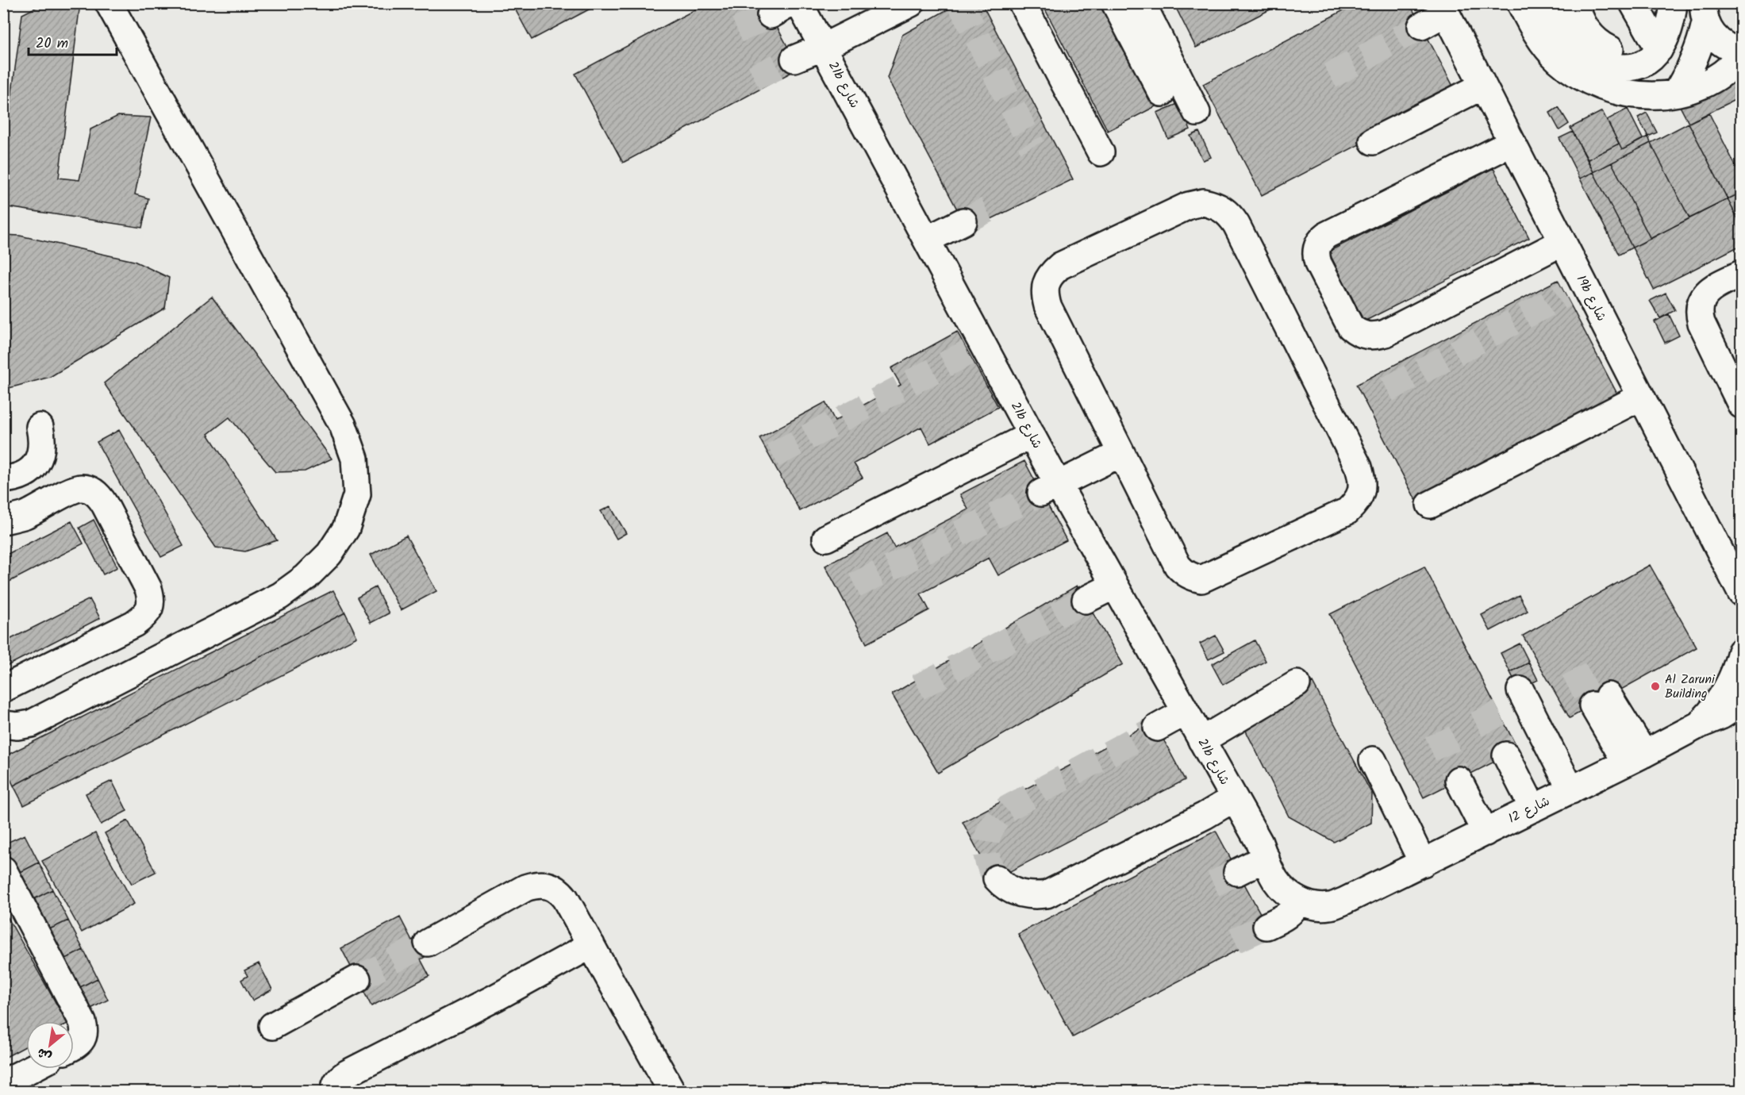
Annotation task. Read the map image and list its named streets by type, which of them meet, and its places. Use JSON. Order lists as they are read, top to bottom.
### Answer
{
  "streets": {
    "street": ["21b شارع", "19b شارع", "شارع 12"]
  },
  "crossings": [
    ["21b شارع", "شارع 12"]
  ],
  "places": ["Al Zaruni Building"],
  "scale_bar": "20 m",
  "north": "bottom left"
}
